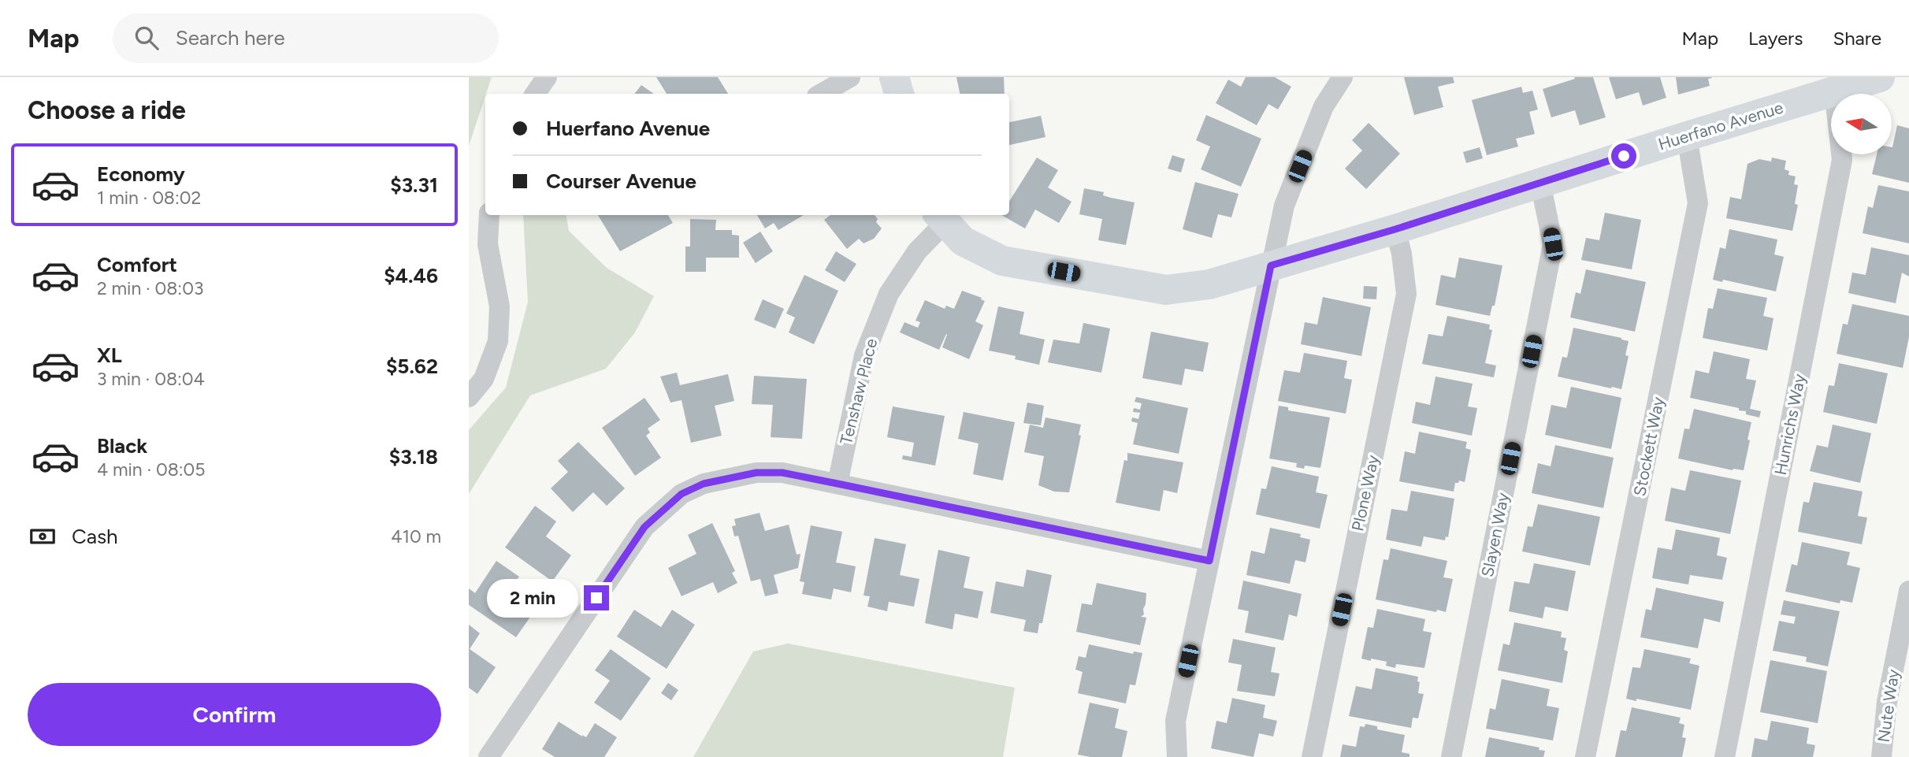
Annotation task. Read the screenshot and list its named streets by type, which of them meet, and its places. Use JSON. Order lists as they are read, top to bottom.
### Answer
{
  "streets": {
    "street": [
      "Huerfano Avenue",
      "Tenshaw Place",
      "Hunrichs Way",
      "Stockett Way",
      "Plone Way",
      "Slayen Way",
      "Nute Way"
    ]
  },
  "crossings": [
    ["Huerfano Avenue", "Tenshaw Place"],
    ["Huerfano Avenue", "Hunrichs Way"],
    ["Huerfano Avenue", "Stockett Way"],
    ["Huerfano Avenue", "Plone Way"],
    ["Huerfano Avenue", "Slayen Way"]
  ],
  "north": "left",
  "page": {
    "header": "Map",
    "search": "Search here",
    "nav": ["Map", "Layers", "Share"],
    "heading": "Choose a ride",
    "banner": ["Huerfano Avenue", "Courser Avenue"],
    "list": [
      {
        "name": "Economy",
        "note": "1 min · 08:02",
        "value": "$3.31"
      },
      {
        "name": "Comfort",
        "note": "2 min · 08:03",
        "value": "$4.46"
      },
      {
        "name": "XL",
        "note": "3 min · 08:04",
        "value": "$5.62"
      },
      {
        "name": "Black",
        "note": "4 min · 08:05",
        "value": "$3.18"
      }
    ],
    "pay": ["Cash", "410 m"],
    "bubble": "2 min",
    "buttons": "Confirm"
  }
}
